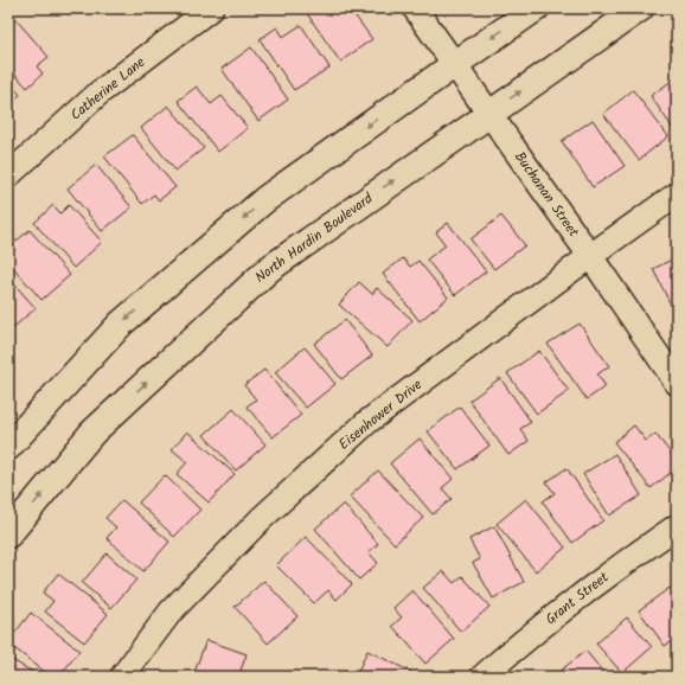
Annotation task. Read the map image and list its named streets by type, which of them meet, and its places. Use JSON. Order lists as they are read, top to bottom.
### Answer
{
  "streets": {
    "main road": ["North Hardin Boulevard"],
    "street": [
      "Catherine Lane",
      "Buchanan Street",
      "Eisenhower Drive",
      "Grant Street"
    ]
  },
  "crossings": [
    ["Buchanan Street", "North Hardin Boulevard"],
    ["Buchanan Street", "Eisenhower Drive"]
  ]
}
